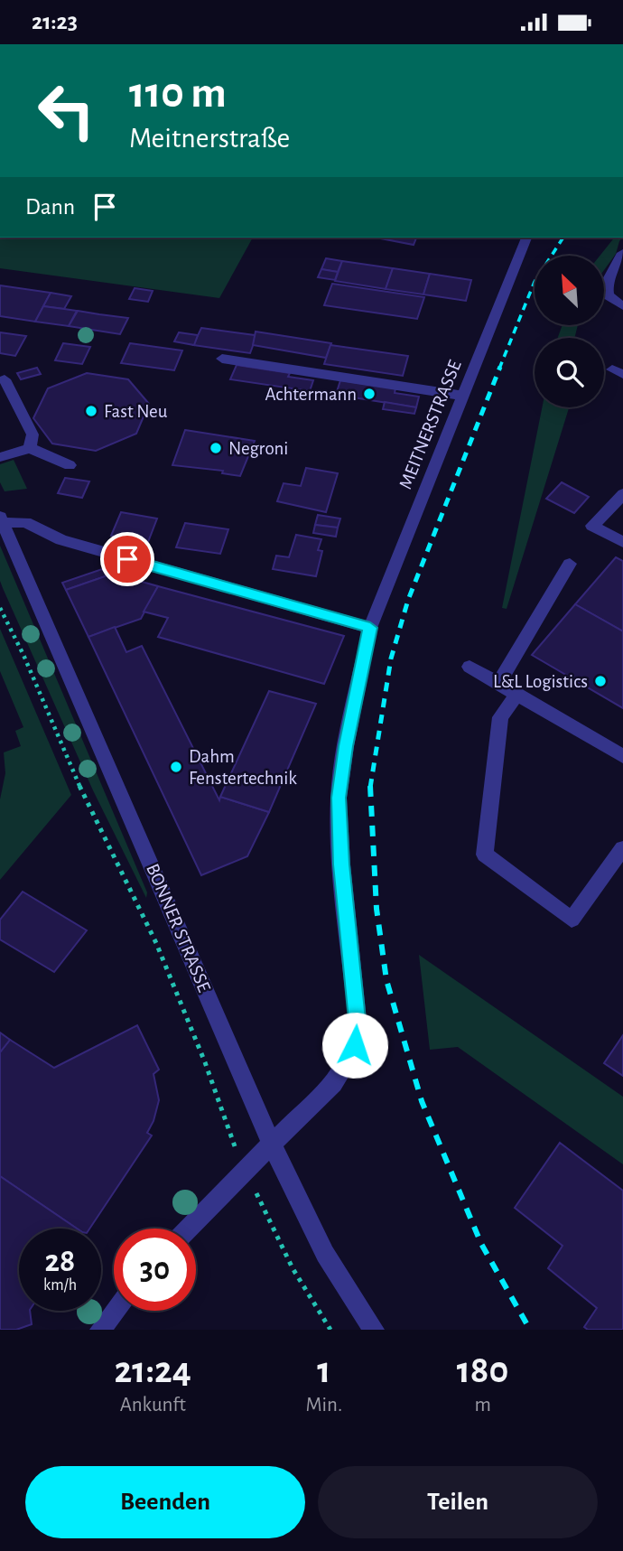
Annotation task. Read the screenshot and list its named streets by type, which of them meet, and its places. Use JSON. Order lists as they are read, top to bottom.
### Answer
{
  "streets": {
    "street": ["MEITNERSTRASSE", "BONNER STRASSE"]
  },
  "crossings": [
    ["MEITNERSTRASSE", "BONNER STRASSE"]
  ],
  "places": [
    "Achtermann",
    "Fast Neu",
    "Negroni",
    "L&L Logistics",
    "Dahm Fenstertechnik"
  ],
  "north": "top left",
  "page": {
    "status": "21:23",
    "turn": ["110 m", "Meitnerstraße"],
    "then": "Dann",
    "speed": "28 km/h",
    "limit": "30",
    "eta": [
      "21:24",
      "Ankunft",
      "1",
      "Min.",
      "180",
      "m"
    ],
    "buttons": ["Beenden", "Teilen"]
  }
}
